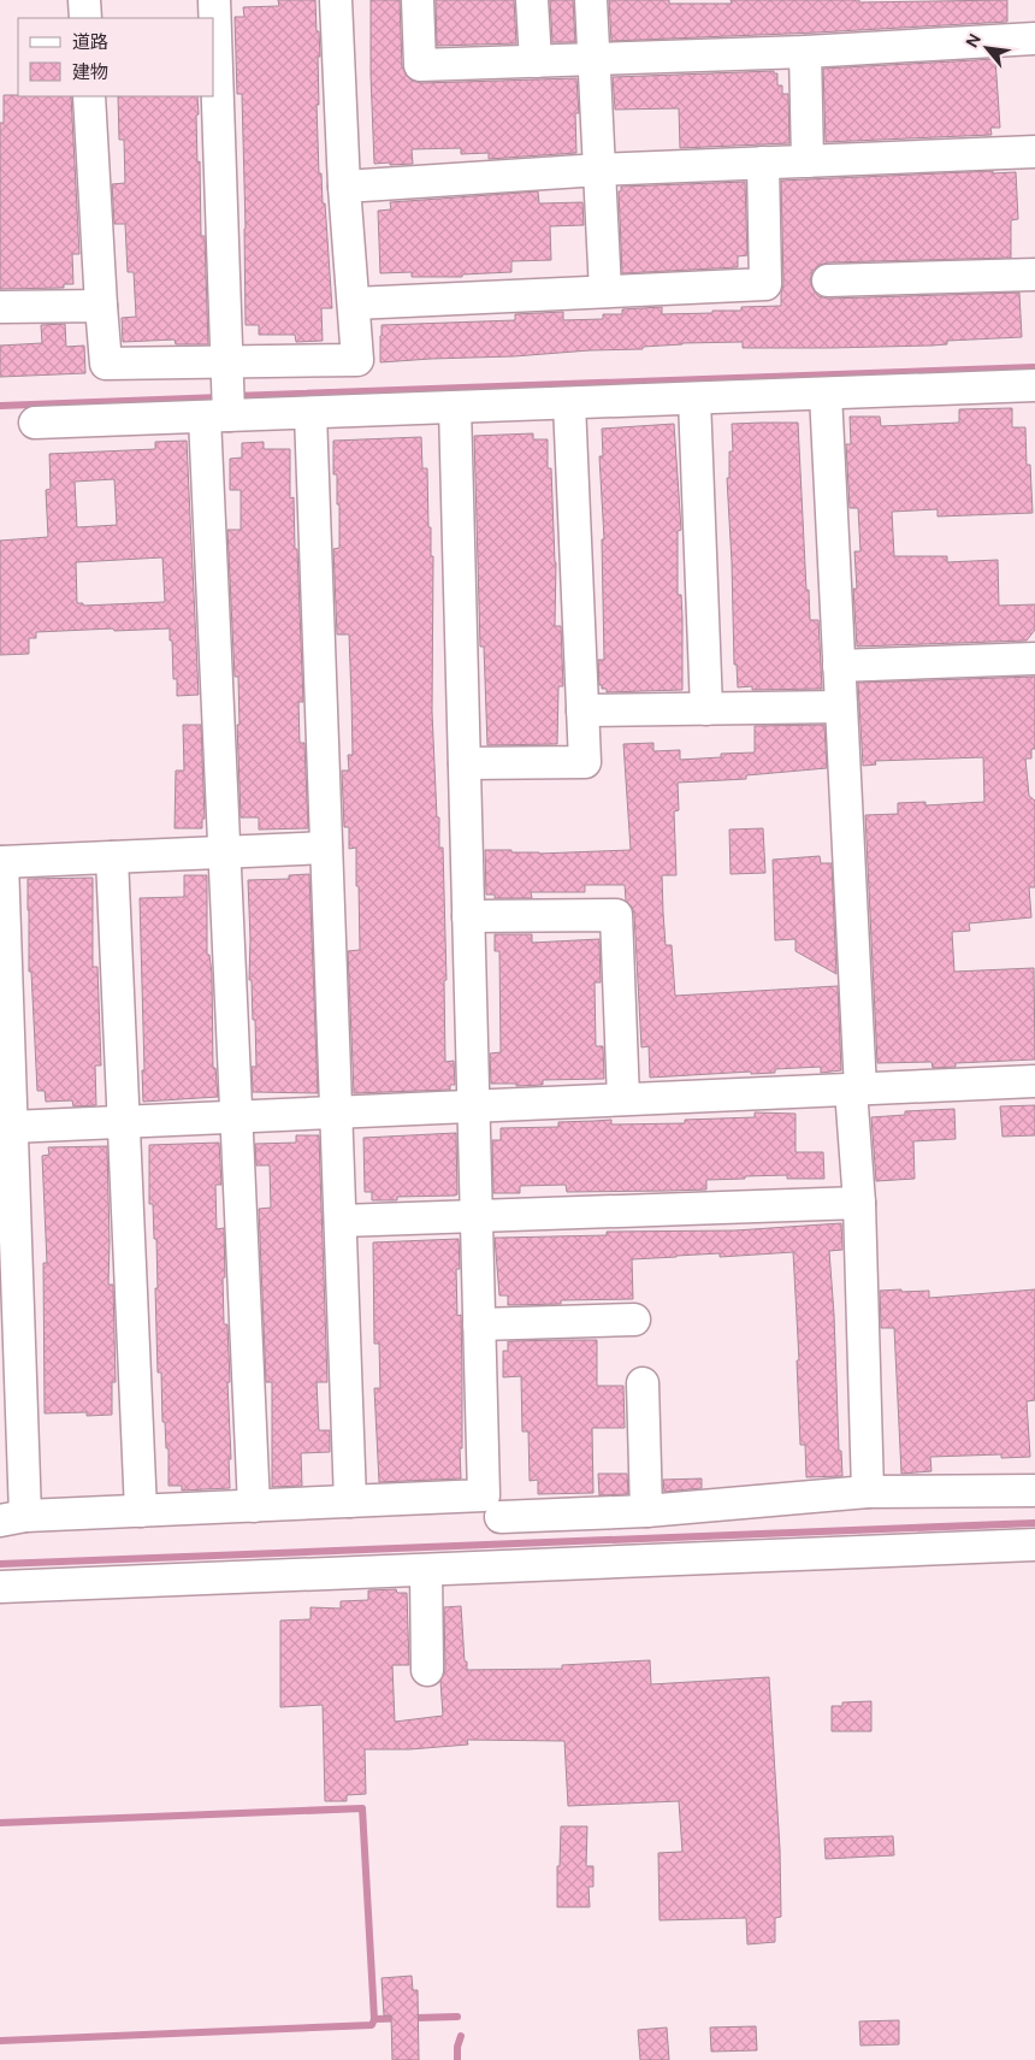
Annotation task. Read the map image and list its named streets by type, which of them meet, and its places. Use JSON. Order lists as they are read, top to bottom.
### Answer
{
  "legend": ["道路", "建物"],
  "north": "top left"
}
